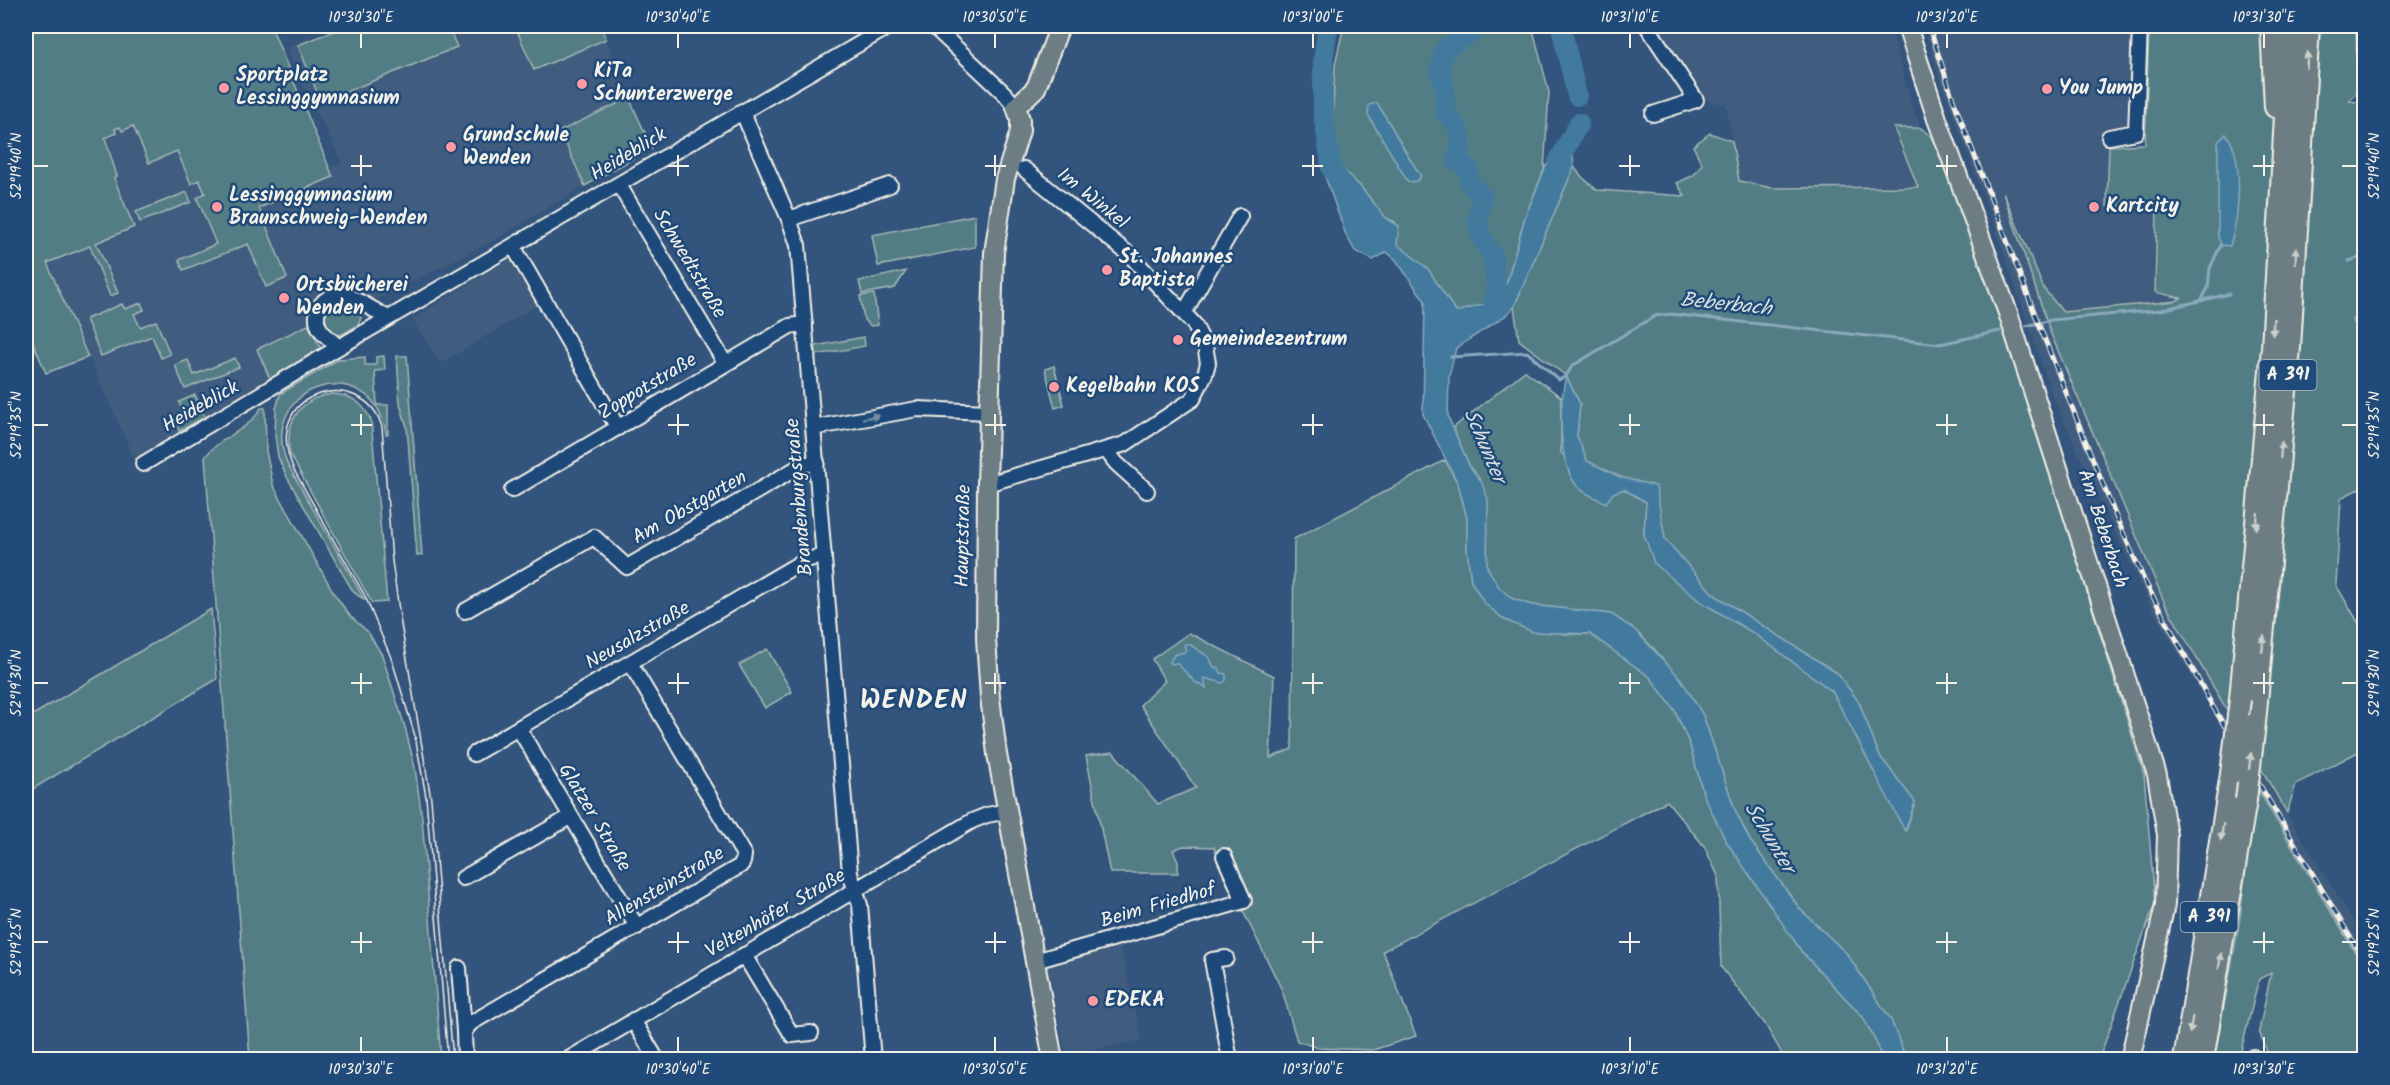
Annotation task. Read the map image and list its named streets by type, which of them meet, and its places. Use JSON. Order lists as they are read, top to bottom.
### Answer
{
  "streets": {
    "highway": ["A 391"],
    "main road": ["Am Beberbach", "Hauptstraße"],
    "street": [
      "Heideblick",
      "Im Winkel",
      "Schwedtstraße",
      "Zoppotstraße",
      "Brandenburgstraße",
      "Am Obstgarten",
      "Neusalzstraße",
      "Glatzer Straße",
      "Allensteinstraße",
      "Beim Friedhof",
      "Veltenhöfer Straße"
    ]
  },
  "crossings": [
    ["Heideblick", "Schwedtstraße"],
    ["Heideblick", "Brandenburgstraße"],
    ["Im Winkel", "Hauptstraße"],
    ["Schwedtstraße", "Zoppotstraße"],
    ["Zoppotstraße", "Brandenburgstraße"],
    ["Brandenburgstraße", "Am Obstgarten"],
    ["Brandenburgstraße", "Neusalzstraße"],
    ["Brandenburgstraße", "Veltenhöfer Straße"],
    ["Hauptstraße", "Beim Friedhof"],
    ["Hauptstraße", "Veltenhöfer Straße"],
    ["Neusalzstraße", "Glatzer Straße"],
    ["Neusalzstraße", "Allensteinstraße"],
    ["Glatzer Straße", "Allensteinstraße"]
  ],
  "districts": ["WENDEN"],
  "water": ["Beberbach", "Schunter"],
  "places": [
    "KiTa Schunterzwerge",
    "Sportplatz Lessinggymnasium",
    "You Jump",
    "Grundschule Wenden",
    "Lessinggymnasium Braunschweig-Wenden",
    "Kartcity",
    "St. Johannes Baptista",
    "Ortsbücherei Wenden",
    "Gemeindezentrum",
    "Kegelbahn KOS",
    "EDEKA"
  ],
  "coordinates": [
    "10°30'30\"E",
    "10°30'40\"E",
    "10°30'50\"E",
    "10°31'00\"E",
    "10°31'10\"E",
    "10°31'20\"E",
    "10°31'30\"E",
    "52°19'40\"N",
    "52°19'35\"N",
    "52°19'30\"N",
    "52°19'25\"N"
  ]
}
